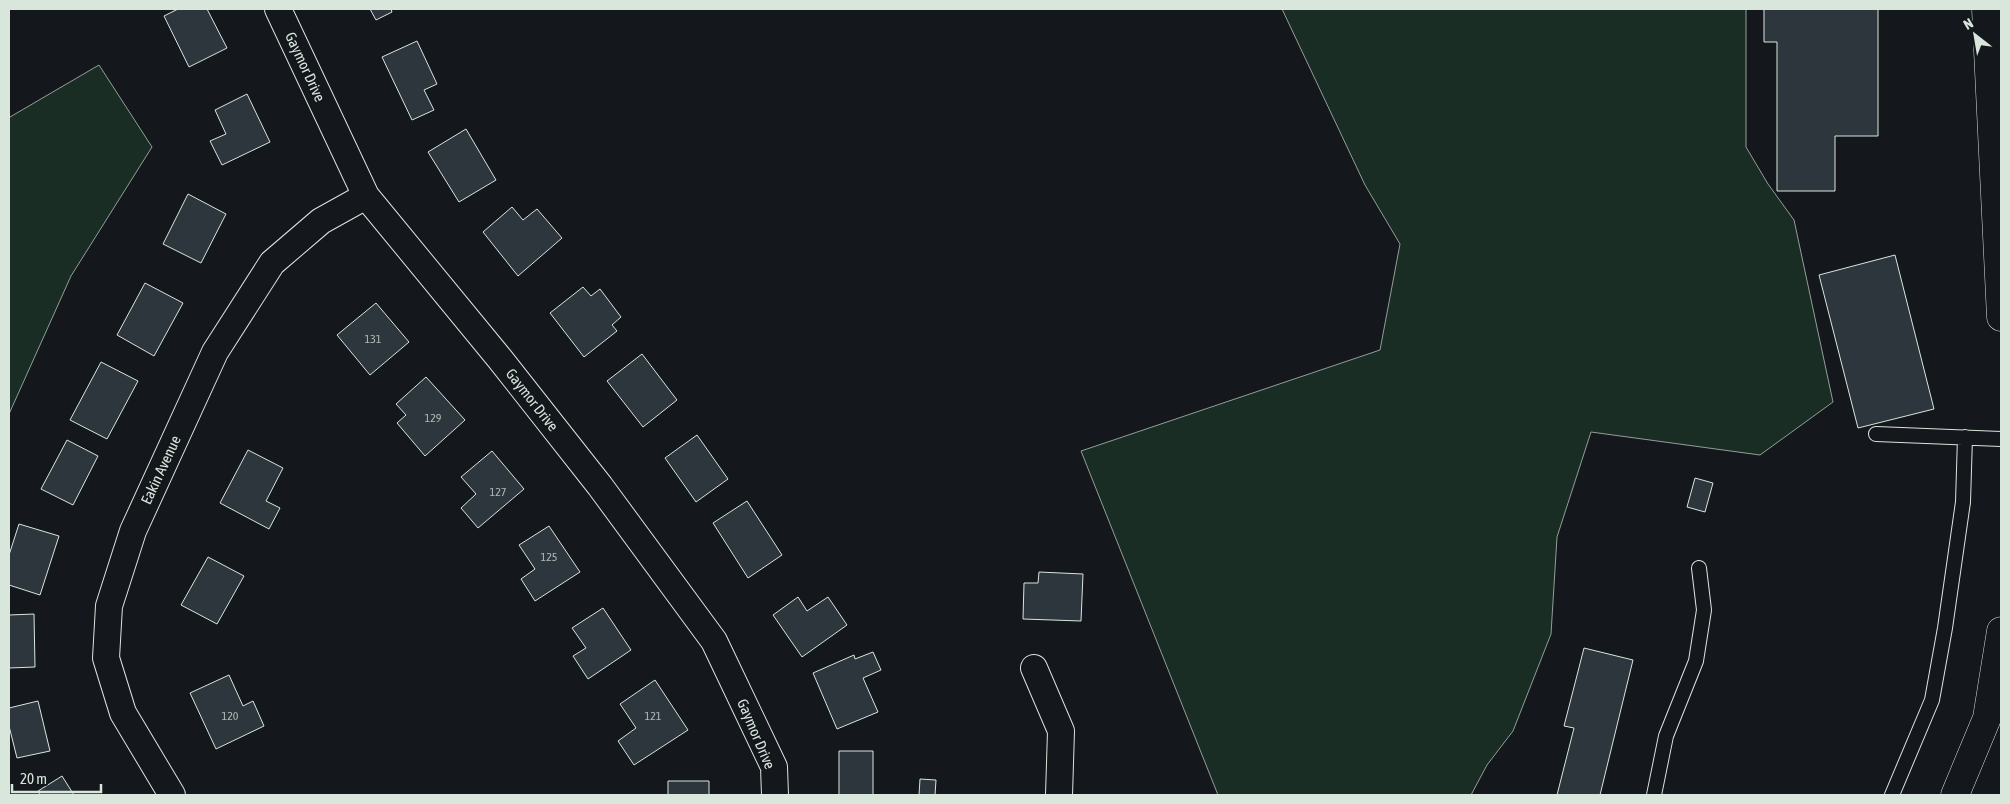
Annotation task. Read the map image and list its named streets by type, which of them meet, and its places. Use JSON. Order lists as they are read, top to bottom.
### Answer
{
  "streets": {
    "street": ["Gaymor Drive", "Eakin Avenue"]
  },
  "crossings": [
    ["Gaymor Drive", "Eakin Avenue"]
  ],
  "house_numbers": [
    "131",
    "129",
    "127",
    "125",
    "120",
    "121"
  ],
  "scale_bar": "20 m",
  "north": "top left"
}
